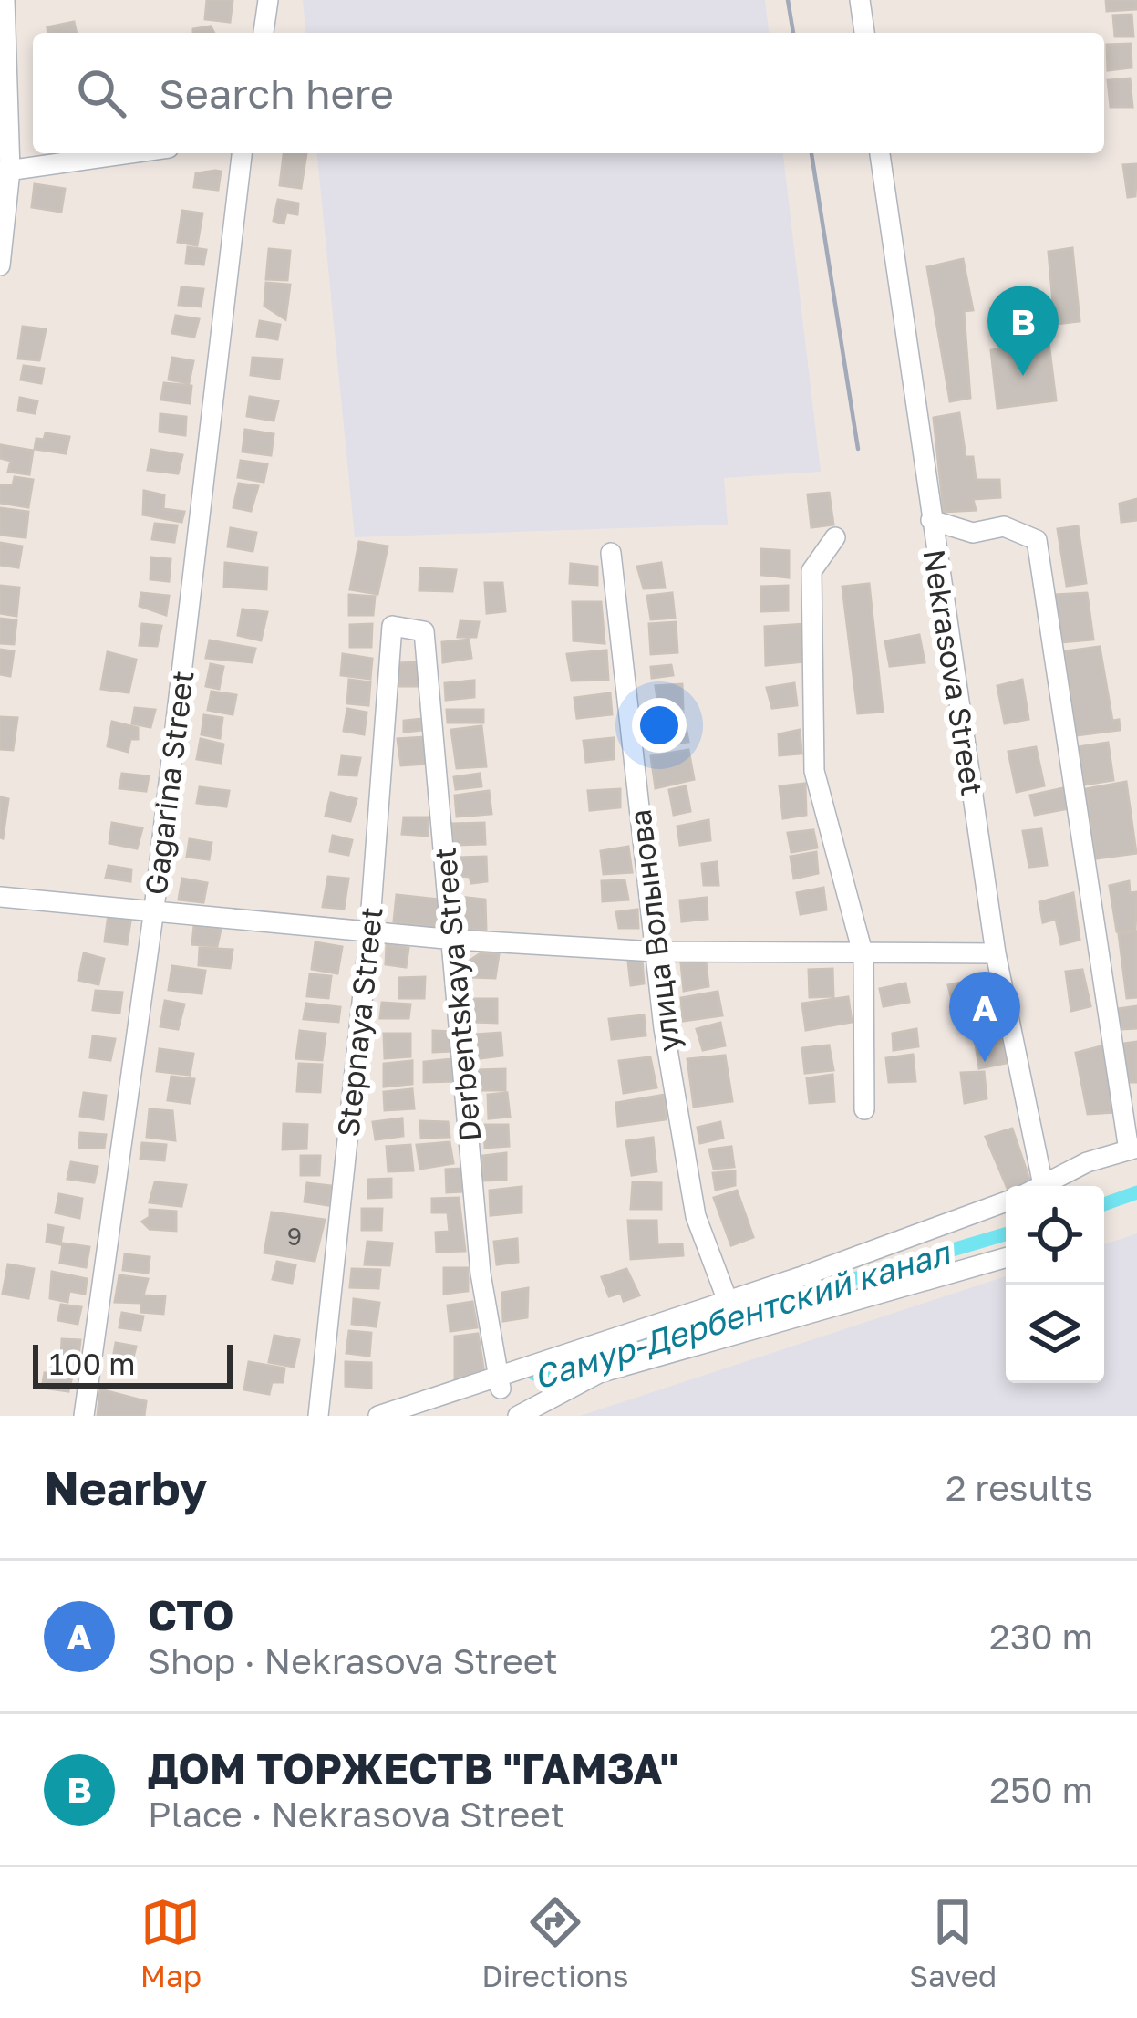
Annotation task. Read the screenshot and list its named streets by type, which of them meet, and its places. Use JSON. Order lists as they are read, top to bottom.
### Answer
{
  "streets": {
    "street": [
      "Nekrasova Street",
      "Gagarina Street",
      "улица Волынова",
      "Derbentskaya Street",
      "Stepnaya Street"
    ]
  },
  "crossings": [
    ["Derbentskaya Street", "Stepnaya Street"]
  ],
  "water": ["Самур-Дербентский канал"],
  "house_numbers": ["9"],
  "scale_bar": "100 m",
  "page": {
    "search": "Search here",
    "pins": ["B", "A"],
    "scale": "100 m",
    "heading": ["Nearby", "2 results"],
    "list": [
      {
        "mark": "A",
        "name": "СТО",
        "note": "Shop · Nekrasova Street",
        "value": "230 m"
      },
      {
        "mark": "B",
        "name": "ДОМ ТОРЖЕСТВ \"ГАМЗА\"",
        "note": "Place · Nekrasova Street",
        "value": "250 m"
      }
    ],
    "nav": ["Map", "Directions", "Saved"]
  }
}
